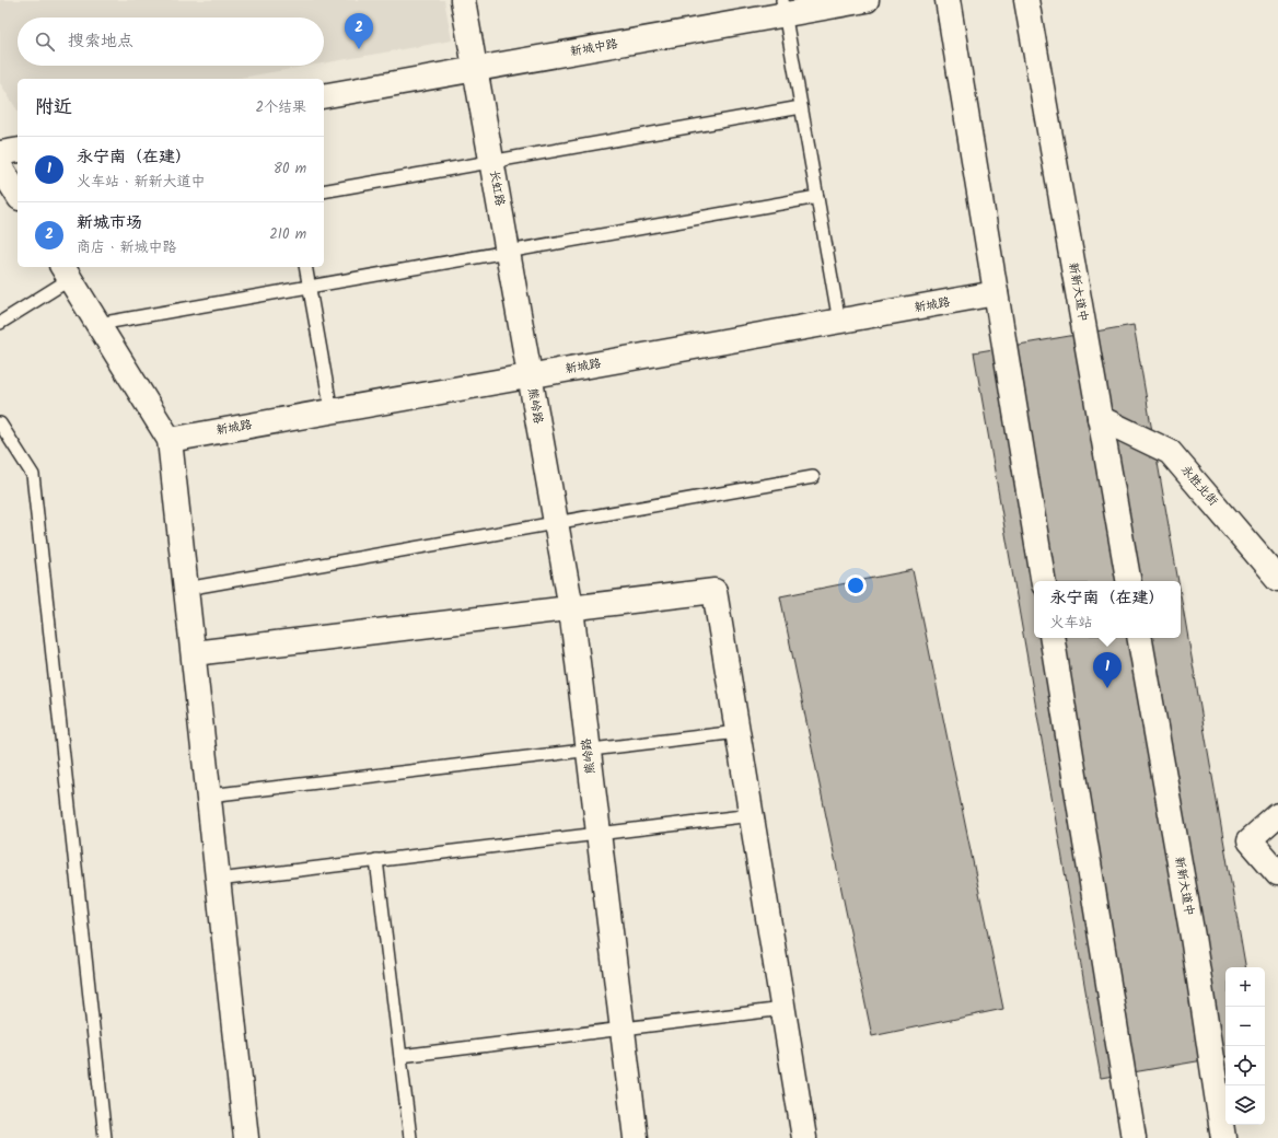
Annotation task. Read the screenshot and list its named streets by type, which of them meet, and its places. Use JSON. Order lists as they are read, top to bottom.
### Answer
{
  "streets": {
    "street": [
      "新城中路",
      "长虹路",
      "新新大道中",
      "新城路",
      "熊岭路",
      "永胜北街"
    ]
  },
  "crossings": [
    ["新城中路", "长虹路"],
    ["长虹路", "新城路"],
    ["长虹路", "熊岭路"],
    ["新新大道中", "永胜北街"],
    ["新城路", "熊岭路"]
  ],
  "page": {
    "pins": ["2", "1"],
    "search": "搜索地点",
    "heading": ["附近", "2个结果"],
    "list": [
      {
        "mark": "1",
        "name": "永宁南（在建）",
        "note": "火车站 · 新新大道中",
        "value": "80 m"
      },
      {
        "mark": "2",
        "name": "新城市场",
        "note": "商店 · 新城中路",
        "value": "210 m"
      }
    ],
    "popup": ["永宁南（在建）", "火车站"],
    "map_buttons": ["+", "−"]
  }
}
